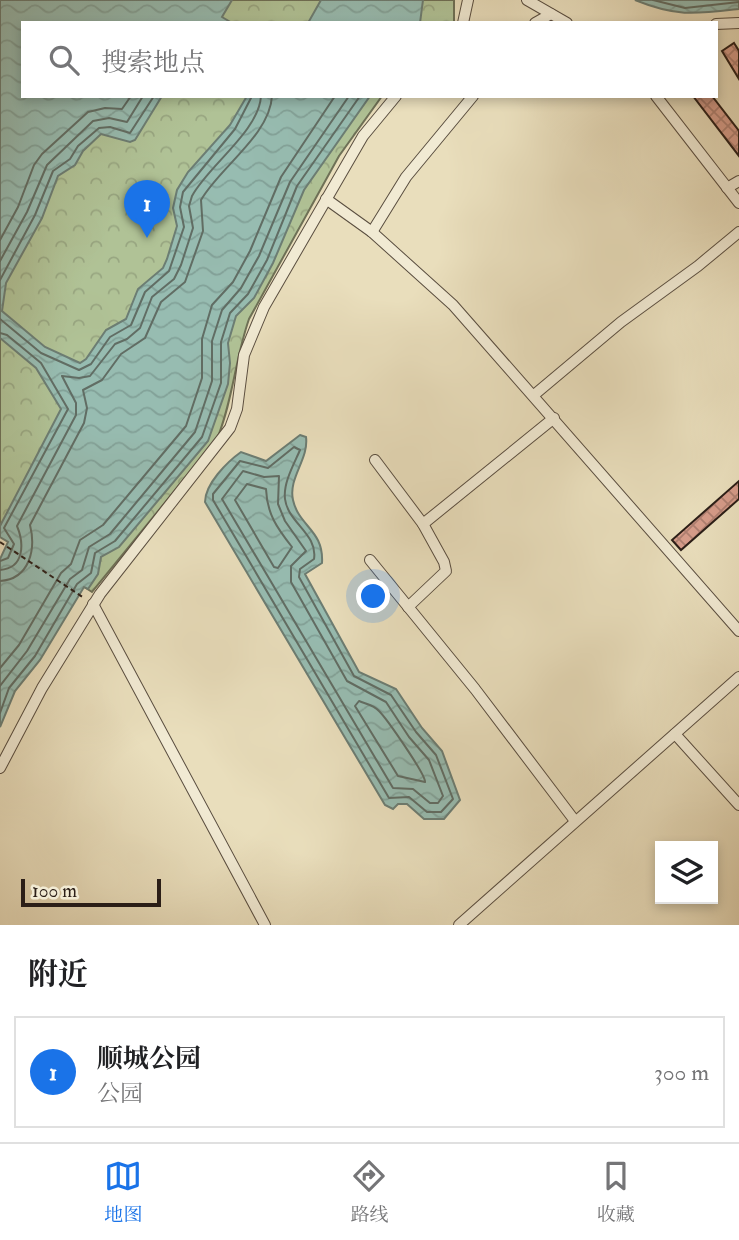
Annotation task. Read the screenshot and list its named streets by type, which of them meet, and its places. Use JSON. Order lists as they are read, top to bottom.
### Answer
{
  "scale_bar": "100 m",
  "page": {
    "search": "搜索地点",
    "pins": "1",
    "scale": "100 m",
    "heading": "附近",
    "list": [
      {
        "mark": "1",
        "name": "顺城公园",
        "note": "公园",
        "value": "300 m"
      }
    ],
    "nav": ["地图", "路线", "收藏"]
  }
}
